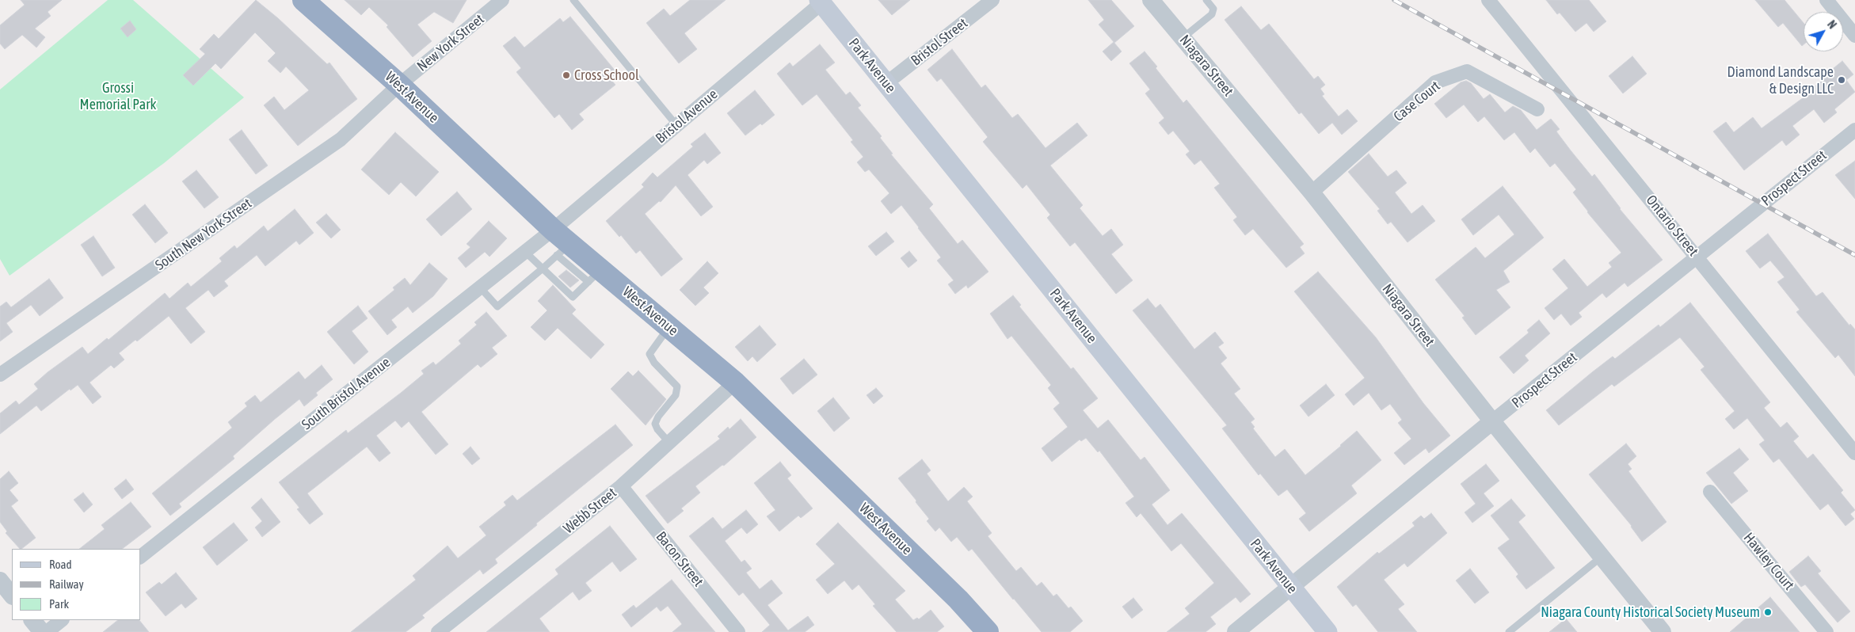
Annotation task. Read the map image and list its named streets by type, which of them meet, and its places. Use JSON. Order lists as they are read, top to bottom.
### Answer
{
  "streets": {
    "highway": ["West Avenue"],
    "main road": ["Park Avenue"],
    "street": [
      "Bristol Street",
      "New York Street",
      "Niagara Street",
      "Case Court",
      "Bristol Avenue",
      "Prospect Street",
      "Ontario Street",
      "South New York Street",
      "South Bristol Avenue",
      "Webb Street",
      "Bacon Street",
      "Hawley Court"
    ]
  },
  "crossings": [
    ["Bristol Street", "Park Avenue"],
    ["New York Street", "West Avenue"],
    ["New York Street", "South New York Street"],
    ["Park Avenue", "Bristol Avenue"],
    ["Park Avenue", "Prospect Street"],
    ["Niagara Street", "Case Court"],
    ["Niagara Street", "Prospect Street"],
    ["West Avenue", "Bristol Avenue"],
    ["West Avenue", "South New York Street"],
    ["West Avenue", "South Bristol Avenue"],
    ["West Avenue", "Webb Street"],
    ["Bristol Avenue", "South Bristol Avenue"],
    ["Prospect Street", "Ontario Street"],
    ["Webb Street", "Bacon Street"]
  ],
  "parks": ["Grossi Memorial Park"],
  "places": ["Cross School", "Diamond Landscape & Design LLC", "Niagara County Historical Society Museum"],
  "legend": ["Road", "Railway", "Park"],
  "north": "top right"
}
